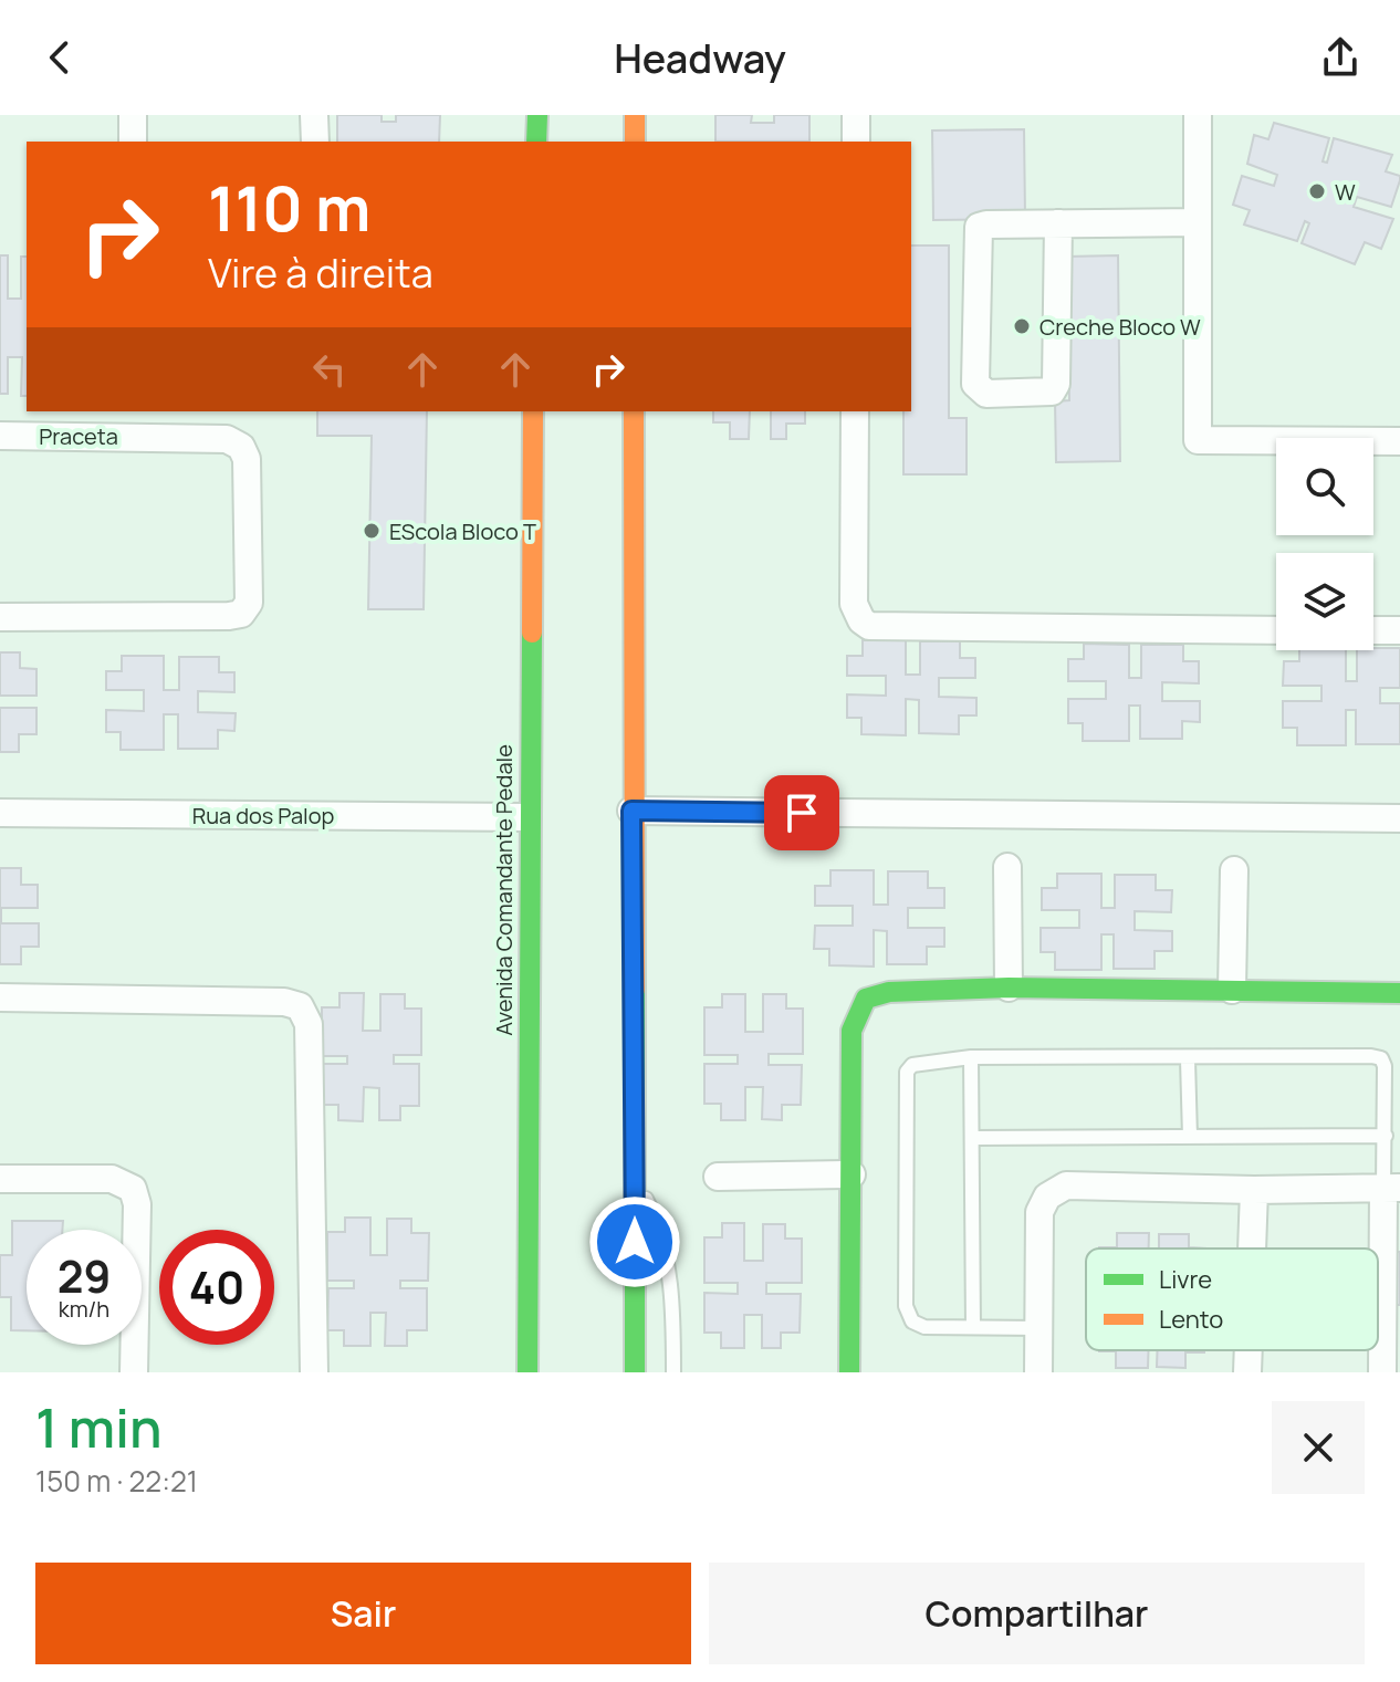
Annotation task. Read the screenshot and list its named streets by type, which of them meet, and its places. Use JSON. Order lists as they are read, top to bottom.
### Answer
{
  "streets": {
    "street": ["Praceta", "Rua dos Palop", "Avenida Comandante Pedale"]
  },
  "crossings": [
    ["Rua dos Palop", "Avenida Comandante Pedale"]
  ],
  "places": ["W", "Creche Bloco W", "EScola Bloco T"],
  "legend": ["Livre", "Lento"],
  "page": {
    "header": "Headway",
    "turn": ["110 m", "Vire à direita"],
    "speed": "29 km/h",
    "limit": "40",
    "heading": ["1 min", "150 m · 22:21"],
    "buttons": ["Sair", "Compartilhar"]
  }
}
